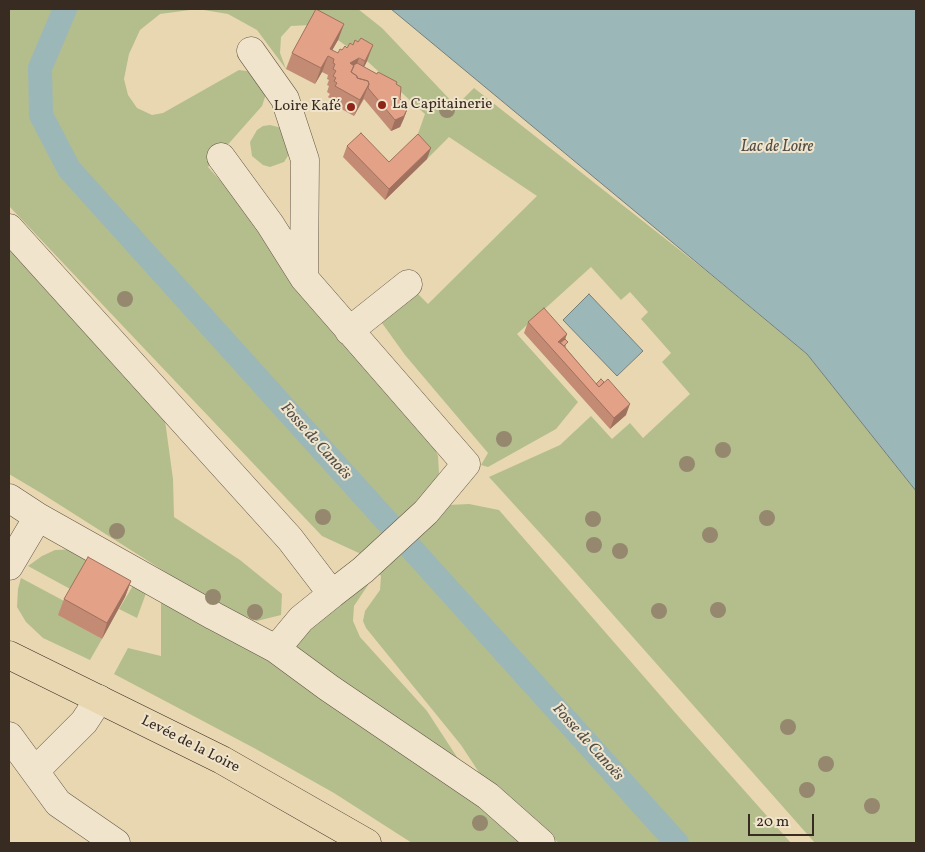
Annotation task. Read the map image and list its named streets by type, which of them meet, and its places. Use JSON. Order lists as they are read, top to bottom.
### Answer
{
  "streets": {
    "main road": ["Levée de la Loire"]
  },
  "water": ["Lac de Loire", "Fosse de Canoës"],
  "places": ["La Capitainerie", "Loire Kafé"],
  "scale_bar": "20 m"
}
